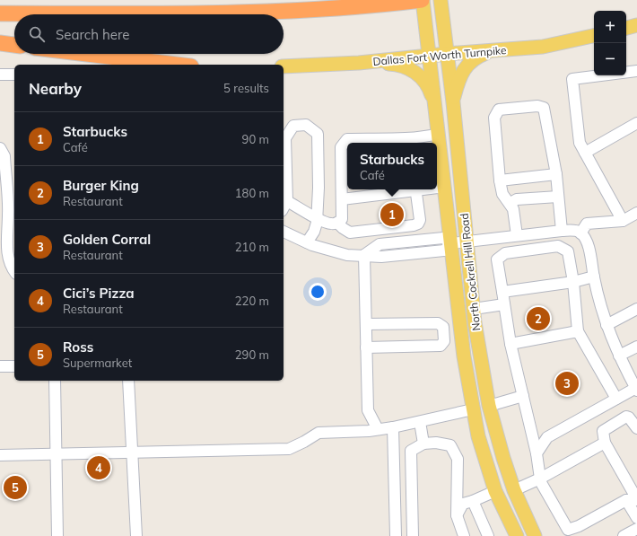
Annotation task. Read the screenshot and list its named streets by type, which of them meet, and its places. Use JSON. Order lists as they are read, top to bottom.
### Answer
{
  "streets": {
    "main road": ["Dallas Fort Worth Turnpike", "North Cockrell Hill Road"]
  },
  "crossings": [
    ["Dallas Fort Worth Turnpike", "North Cockrell Hill Road"]
  ],
  "page": {
    "map_buttons": ["+", "−"],
    "search": "Search here",
    "heading": ["Nearby", "5 results"],
    "list": [
      {
        "mark": "1",
        "name": "Starbucks",
        "note": "Café",
        "value": "90 m"
      },
      {
        "mark": "2",
        "name": "Burger King",
        "note": "Restaurant",
        "value": "180 m"
      },
      {
        "mark": "3",
        "name": "Golden Corral",
        "note": "Restaurant",
        "value": "210 m"
      },
      {
        "mark": "4",
        "name": "Cici’s Pizza",
        "note": "Restaurant",
        "value": "220 m"
      },
      {
        "mark": "5",
        "name": "Ross",
        "note": "Supermarket",
        "value": "290 m"
      }
    ],
    "popup": ["Starbucks", "Café"],
    "pins": [
      "1",
      "2",
      "3",
      "4",
      "5"
    ]
  }
}
